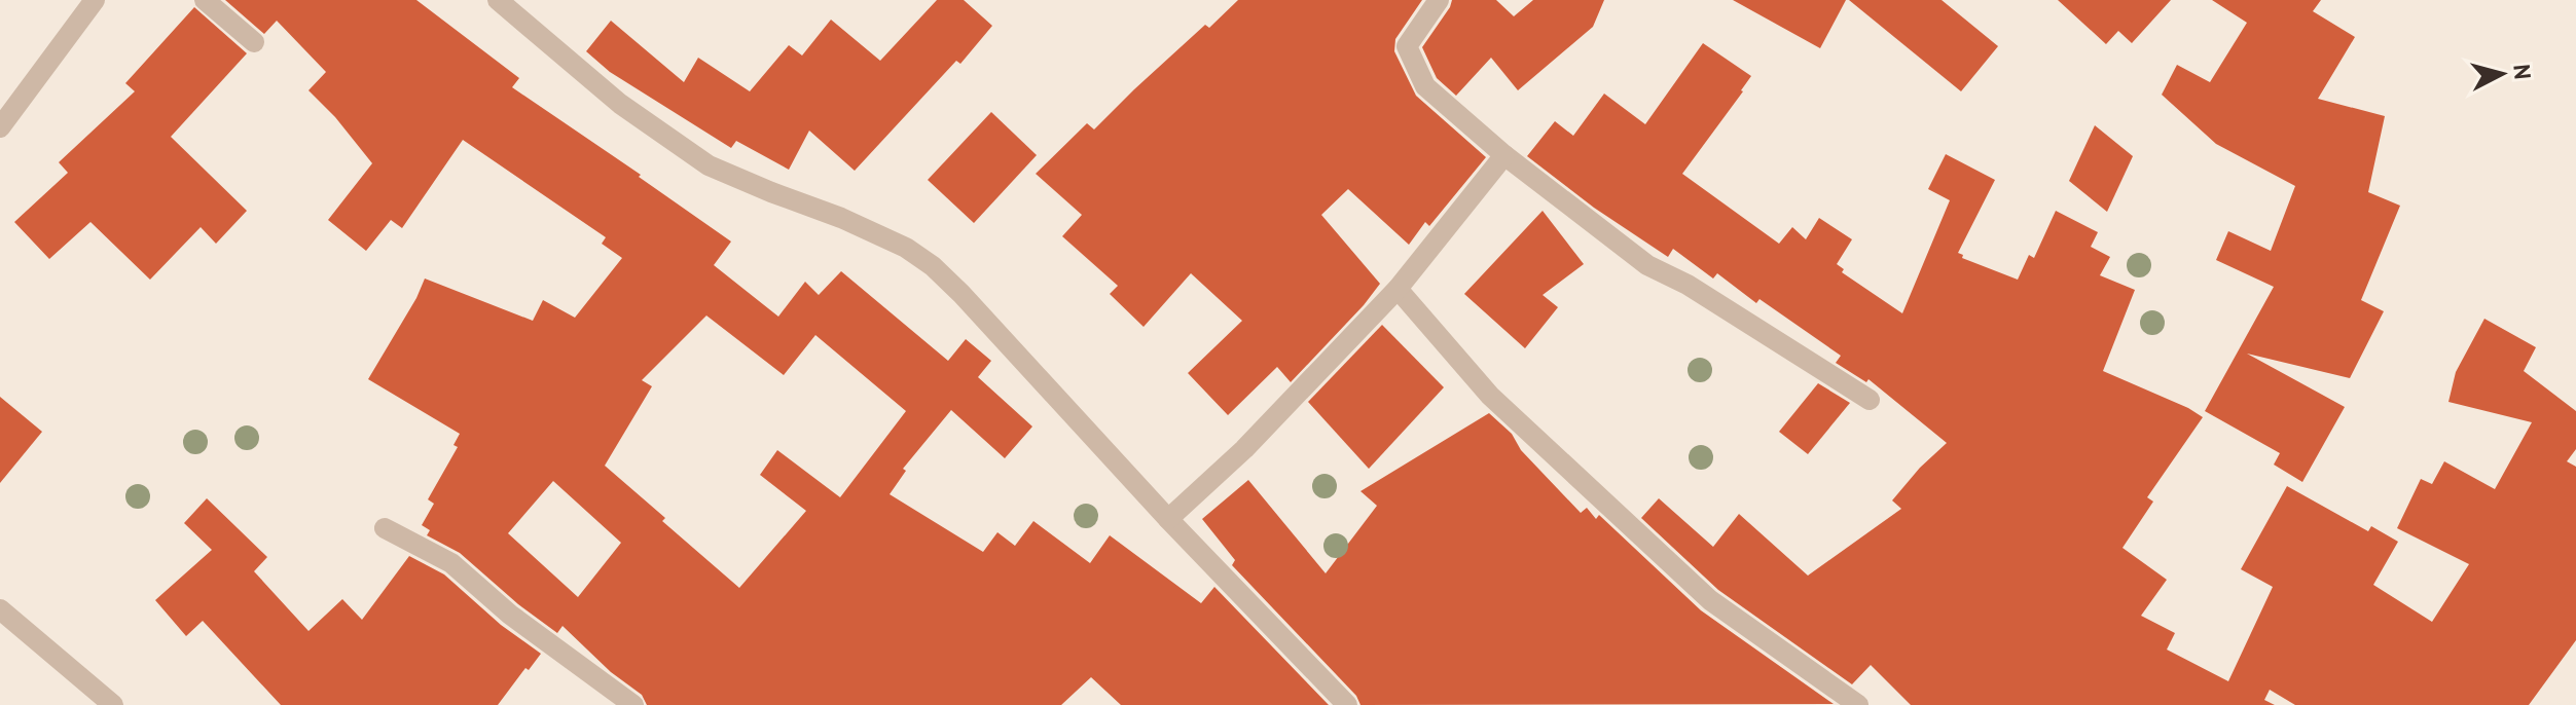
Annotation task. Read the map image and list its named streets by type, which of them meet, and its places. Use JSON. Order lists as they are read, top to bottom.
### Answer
{
  "north": "right"
}
